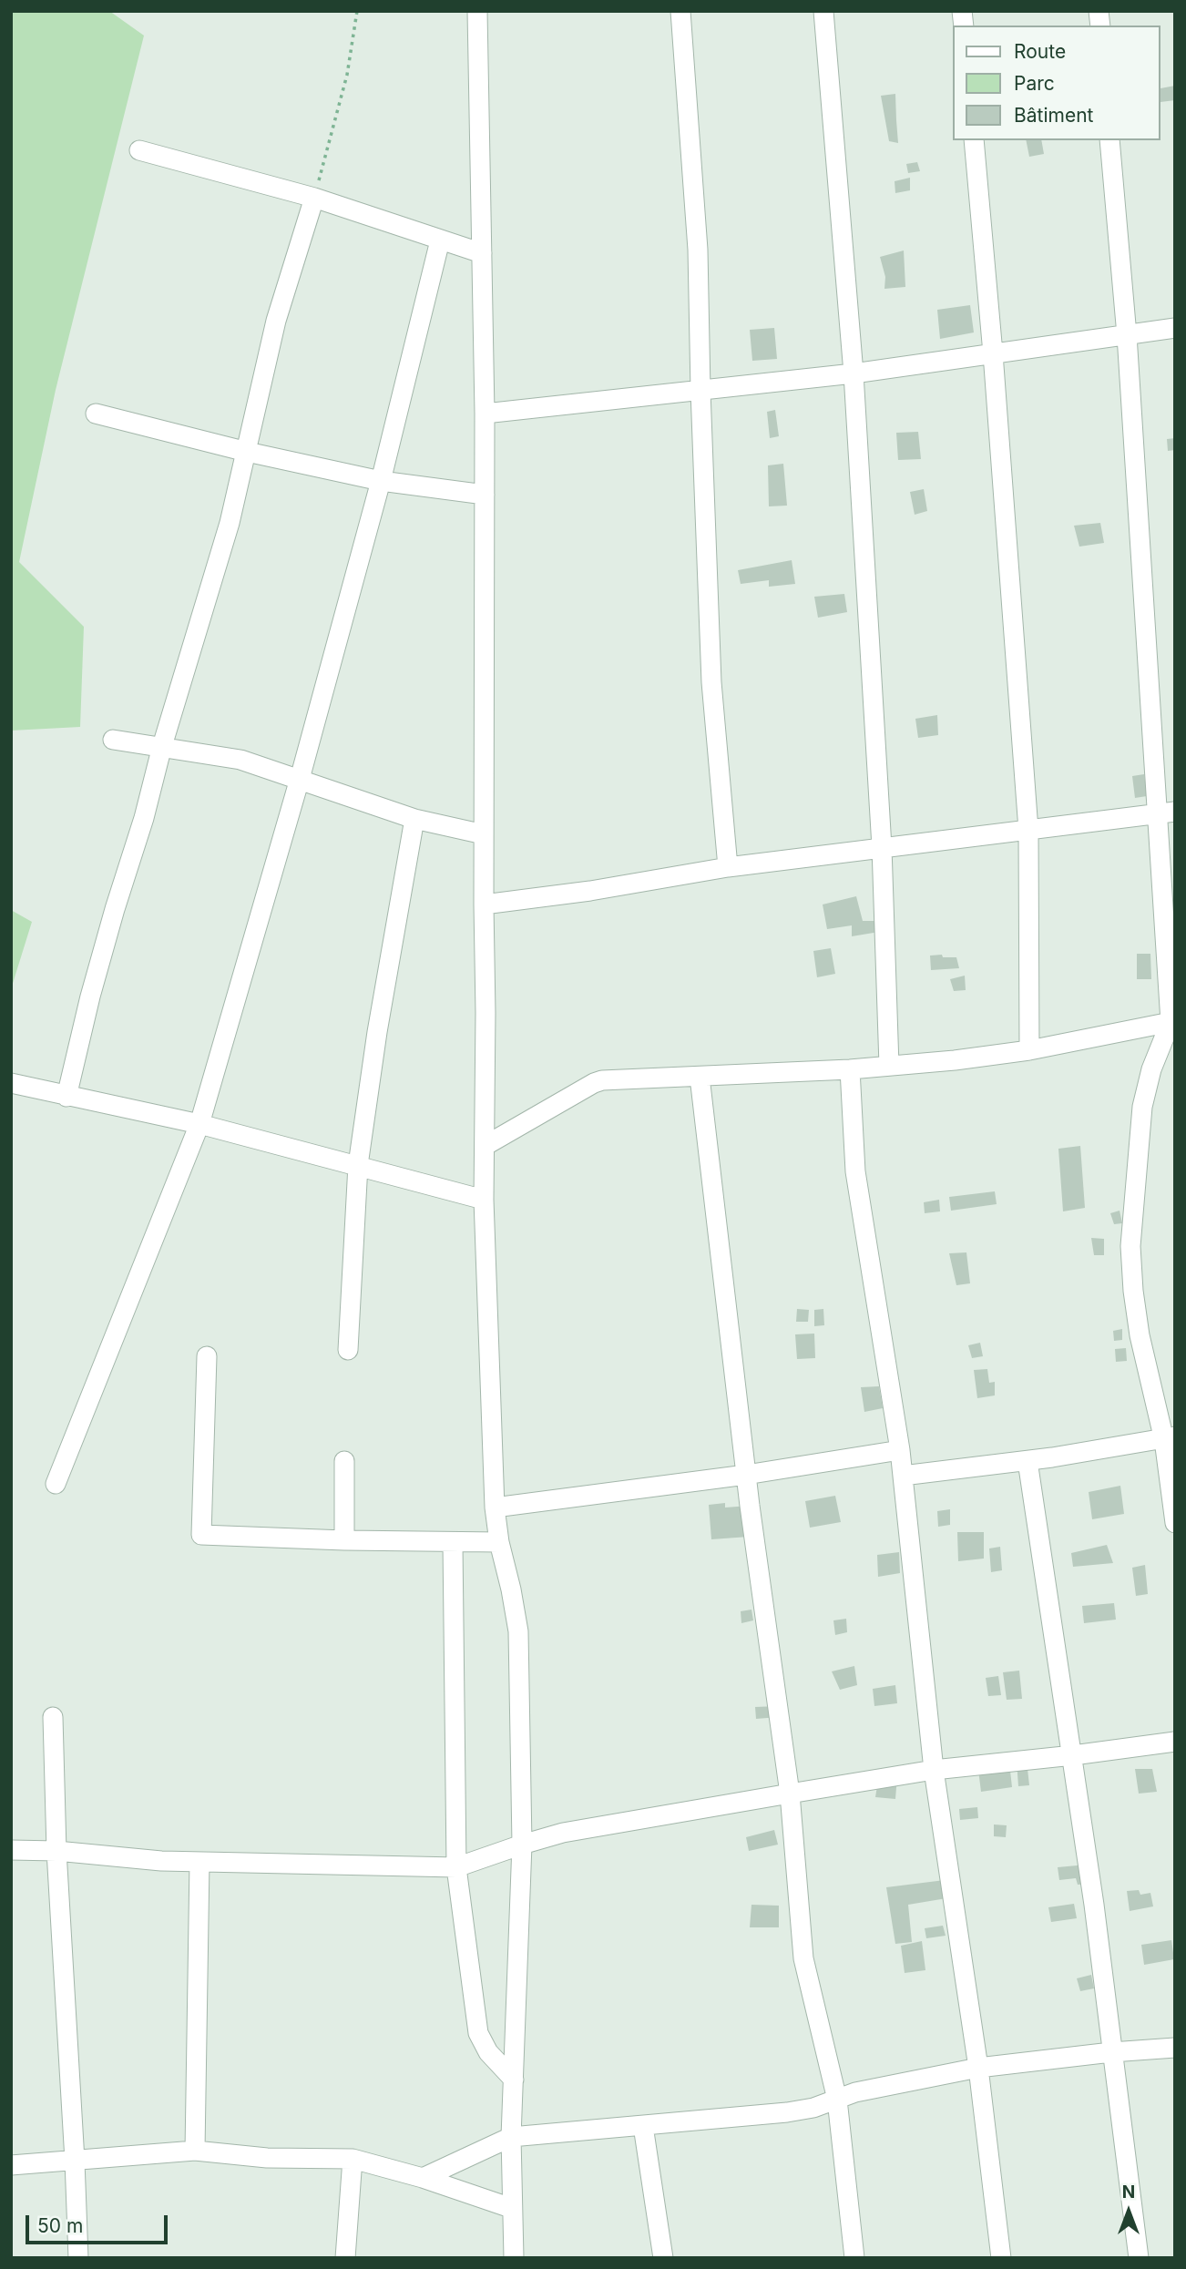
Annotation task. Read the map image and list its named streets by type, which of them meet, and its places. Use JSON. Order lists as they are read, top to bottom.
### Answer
{
  "legend": ["Route", "Parc", "Bâtiment"],
  "scale_bar": "50 m",
  "north": "top"
}
